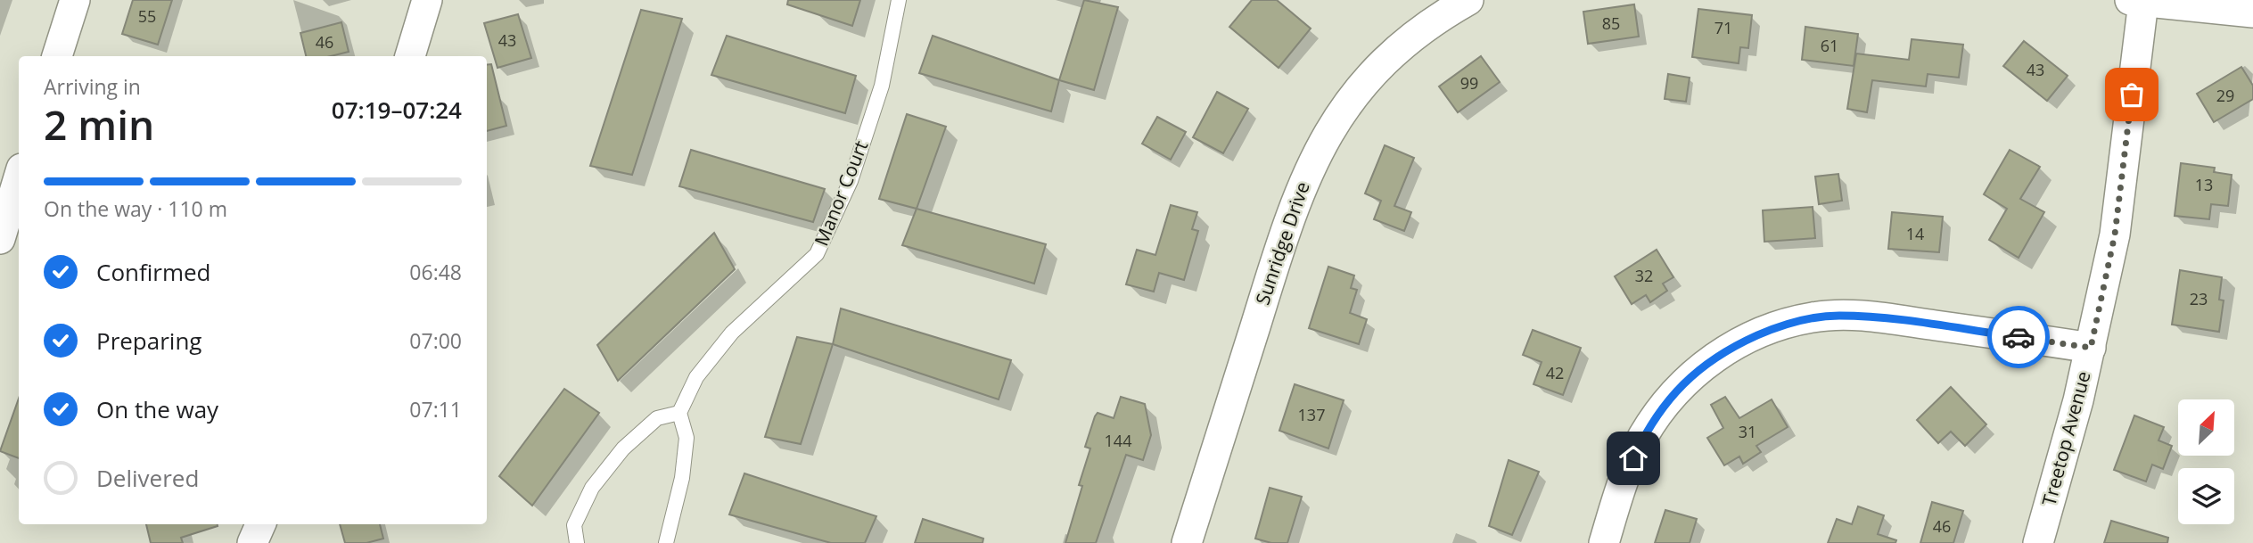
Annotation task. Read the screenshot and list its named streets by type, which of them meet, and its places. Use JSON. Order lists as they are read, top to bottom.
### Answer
{
  "streets": {
    "street": ["Sunridge Drive", "Treetop Avenue"],
    "lane": ["Manor Court"]
  },
  "house_numbers": [
    "55",
    "85",
    "71",
    "43",
    "46",
    "61",
    "43",
    "99",
    "29",
    "13",
    "14",
    "32",
    "23",
    "42",
    "137",
    "31",
    "144",
    "46"
  ],
  "north": "top right",
  "page": {
    "heading": ["2 min", "Arriving in", "07:19–07:24"],
    "bar": "On the way · 110 m",
    "list": [
      ["Confirmed", "06:48"],
      ["Preparing", "07:00"],
      ["On the way", "07:11"],
      "Delivered"
    ]
  }
}
